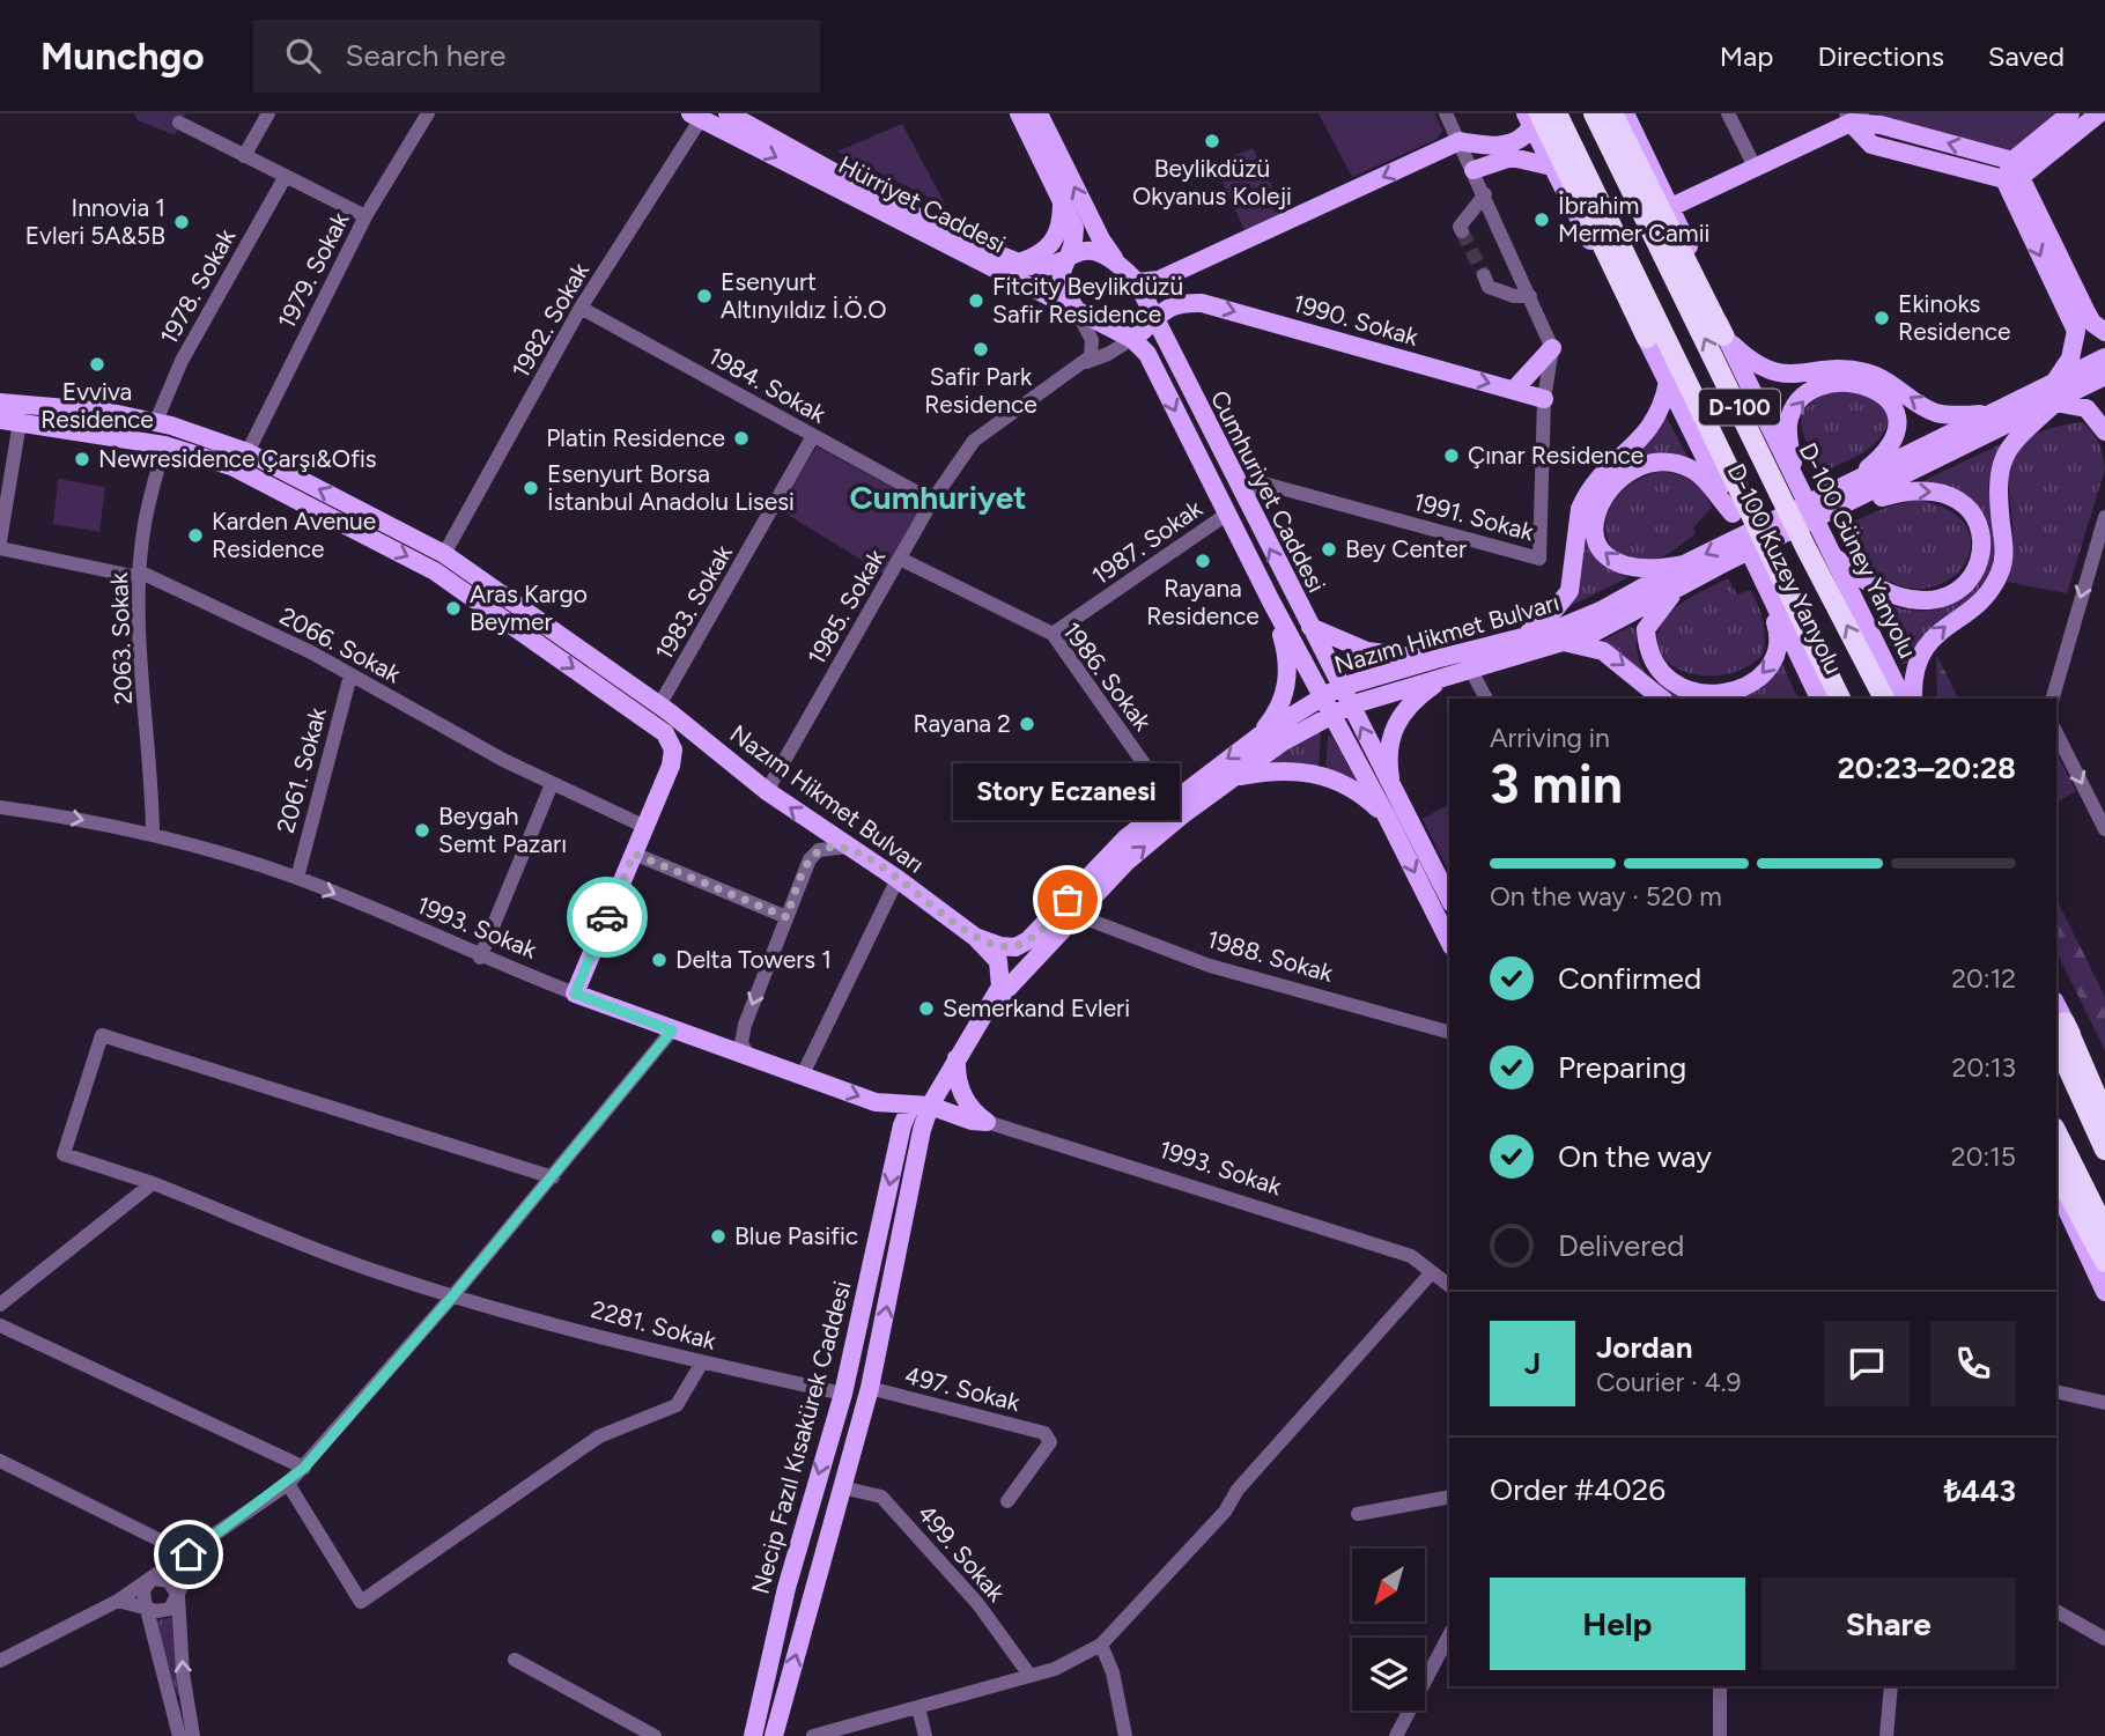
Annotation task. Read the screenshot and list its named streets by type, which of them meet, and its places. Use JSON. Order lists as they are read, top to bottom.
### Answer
{
  "streets": {
    "highway": ["D-100"],
    "main road": [
      "Hürriyet Caddesi",
      "1990. Sokak",
      "Cumhuriyet Caddesi",
      "D-100 Güney Yanyolu",
      "D-100 Kuzey Yanyolu",
      "Nazım Hikmet Bulvarı",
      "1993. Sokak",
      "Necip Fazıl Kısakürek Caddesi"
    ],
    "street": [
      "1979. Sokak",
      "1978. Sokak",
      "1982. Sokak",
      "1984. Sokak",
      "1991. Sokak",
      "1987. Sokak",
      "1983. Sokak",
      "1985. Sokak",
      "2063. Sokak",
      "2066. Sokak",
      "1986. Sokak",
      "2061. Sokak",
      "1988. Sokak",
      "2281. Sokak",
      "497. Sokak",
      "499. Sokak"
    ]
  },
  "crossings": [
    ["Hürriyet Caddesi", "1982. Sokak"],
    ["Hürriyet Caddesi", "Cumhuriyet Caddesi"],
    ["Hürriyet Caddesi", "1985. Sokak"],
    ["1979. Sokak", "Nazım Hikmet Bulvarı"],
    ["1978. Sokak", "Nazım Hikmet Bulvarı"],
    ["1982. Sokak", "1984. Sokak"],
    ["1982. Sokak", "Nazım Hikmet Bulvarı"],
    ["1990. Sokak", "Cumhuriyet Caddesi"],
    ["1990. Sokak", "1991. Sokak"],
    ["1984. Sokak", "1983. Sokak"],
    ["1984. Sokak", "1985. Sokak"],
    ["Cumhuriyet Caddesi", "1991. Sokak"],
    ["Cumhuriyet Caddesi", "1987. Sokak"],
    ["Cumhuriyet Caddesi", "1985. Sokak"],
    ["Cumhuriyet Caddesi", "Nazım Hikmet Bulvarı"],
    ["1987. Sokak", "1986. Sokak"],
    ["1983. Sokak", "Nazım Hikmet Bulvarı"],
    ["1985. Sokak", "Nazım Hikmet Bulvarı"],
    ["1985. Sokak", "1986. Sokak"],
    ["Nazım Hikmet Bulvarı", "2063. Sokak"],
    ["Nazım Hikmet Bulvarı", "1986. Sokak"],
    ["Nazım Hikmet Bulvarı", "1988. Sokak"],
    ["2063. Sokak", "2066. Sokak"],
    ["2063. Sokak", "1993. Sokak"],
    ["2066. Sokak", "2061. Sokak"],
    ["2061. Sokak", "1993. Sokak"],
    ["1993. Sokak", "Necip Fazıl Kısakürek Caddesi"],
    ["2281. Sokak", "Necip Fazıl Kısakürek Caddesi"],
    ["497. Sokak", "Necip Fazıl Kısakürek Caddesi"],
    ["Necip Fazıl Kısakürek Caddesi", "499. Sokak"]
  ],
  "one_way": ["1990. Sokak"],
  "districts": ["Cumhuriyet"],
  "places": [
    "Beylikdüzü Okyanus Koleji",
    "İbrahim Mermer Camii",
    "Innovia 1 Evleri 5A&5B",
    "Esenyurt Altınyıldız İ.Ö.O",
    "Fitcity Beylikdüzü Safir Residence",
    "Ekinoks Residence",
    "Safir Park Residence",
    "Evviva Residence",
    "Platin Residence",
    "Çınar Residence",
    "Newresidence Çarşı&Ofis",
    "Esenyurt Borsa İstanbul Anadolu Lisesi",
    "Karden Avenue Residence",
    "Bey Center",
    "Rayana Residence",
    "Aras Kargo Beymer",
    "Rayana 2",
    "Beygah Semt Pazarı",
    "Story Eczanesi",
    "Delta Towers 1",
    "Semerkand Evleri",
    "Blue Pasific"
  ],
  "north": "bottom left",
  "page": {
    "header": "Munchgo",
    "search": "Search here",
    "nav": ["Map", "Directions", "Saved"],
    "heading": ["3 min", "Arriving in", "20:23–20:28"],
    "panel": [
      "Jordan",
      "Courier · 4.9",
      "Order #4026",
      "₺443"
    ],
    "bubble": "Story Eczanesi",
    "bar": "On the way · 520 m",
    "list": [
      ["Confirmed", "20:12"],
      ["Preparing", "20:13"],
      ["On the way", "20:15"],
      "Delivered"
    ],
    "round": "J",
    "buttons": ["Help", "Share"]
  }
}
